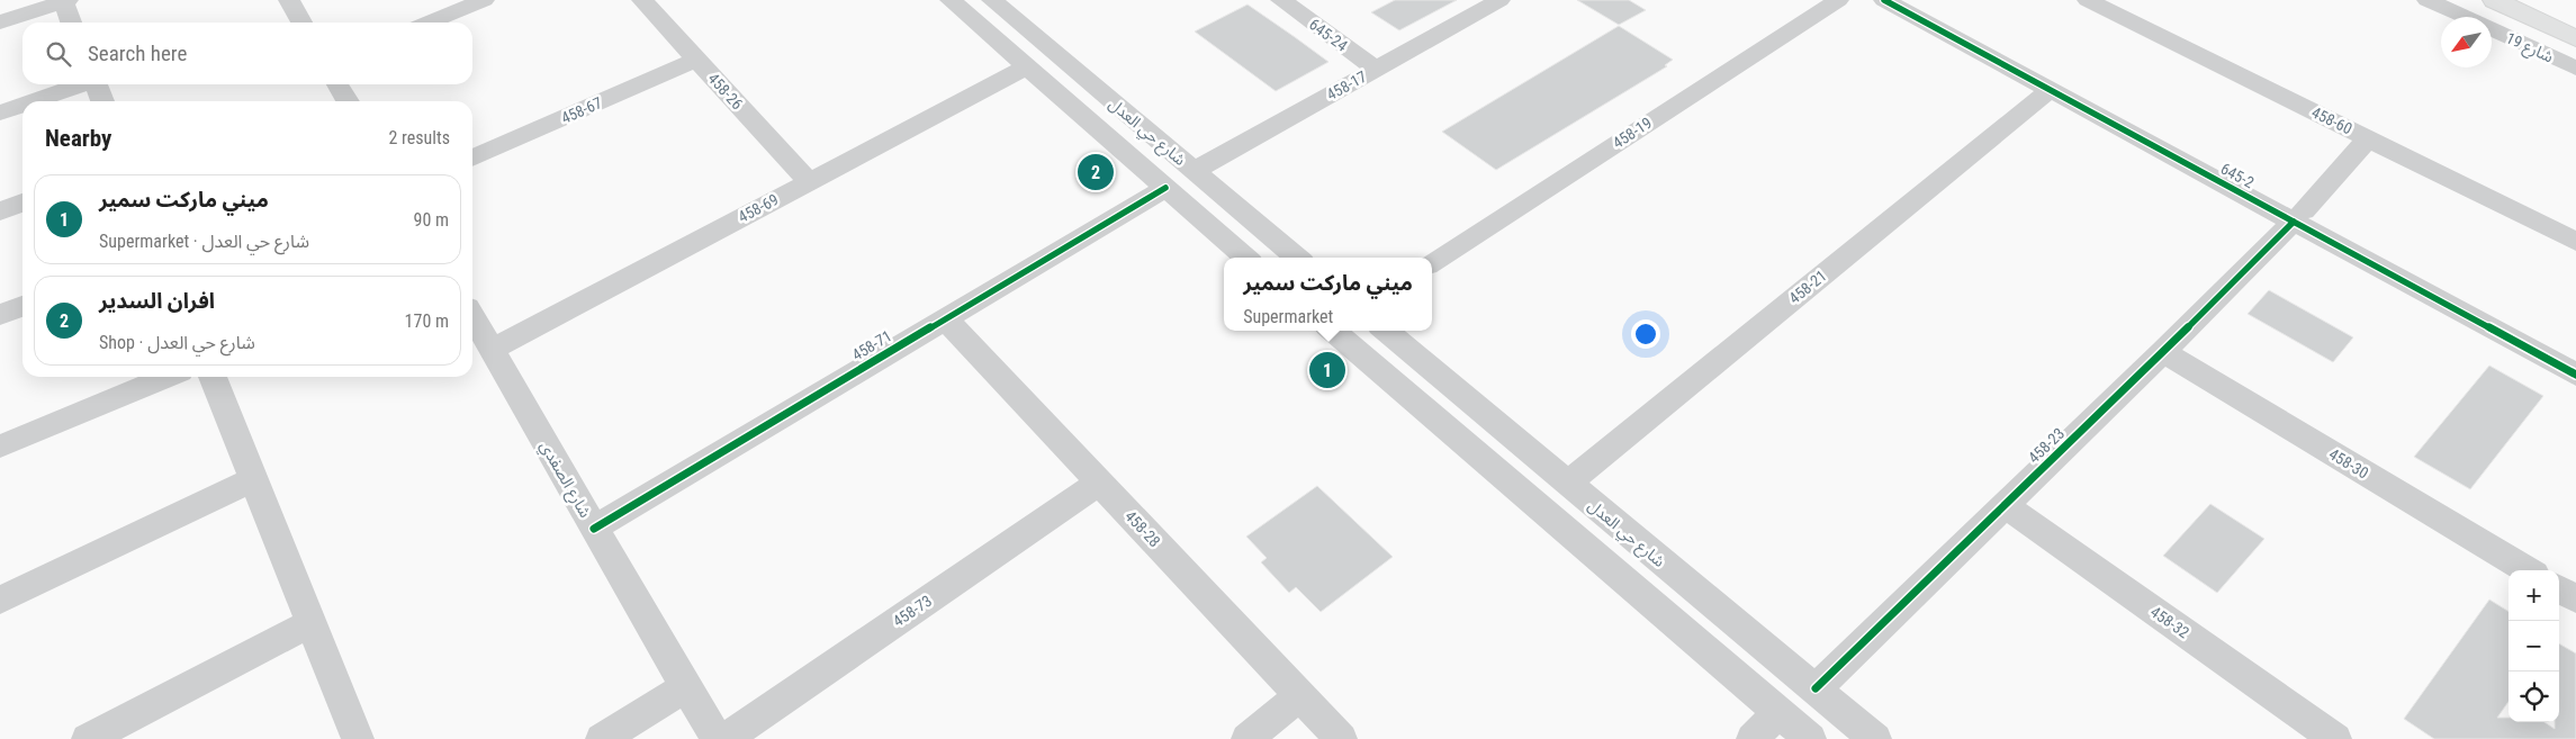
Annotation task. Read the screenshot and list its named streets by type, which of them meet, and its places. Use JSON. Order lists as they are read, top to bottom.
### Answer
{
  "streets": {
    "street": [
      "645-24",
      "شارع 19",
      "458-17",
      "458-26",
      "458-67",
      "458-60",
      "شارع حي العدل",
      "458-19",
      "645-2",
      "458-69",
      "458-21",
      "458-71",
      "458-23",
      "458-30",
      "شارع الصفدي",
      "458-28",
      "458-73",
      "458-32"
    ]
  },
  "crossings": [
    ["645-24", "458-17"],
    ["458-17", "شارع حي العدل"],
    ["458-26", "458-67"],
    ["458-26", "458-69"],
    ["458-60", "458-23"],
    ["شارع حي العدل", "458-69"],
    ["شارع حي العدل", "458-21"],
    ["شارع حي العدل", "458-71"],
    ["شارع حي العدل", "458-23"],
    ["645-2", "458-21"],
    ["645-2", "458-23"],
    ["458-69", "شارع الصفدي"],
    ["458-71", "شارع الصفدي"],
    ["458-71", "458-28"],
    ["458-23", "458-30"],
    ["458-23", "458-32"],
    ["458-28", "458-73"]
  ],
  "north": "bottom left",
  "page": {
    "search": "Search here",
    "heading": ["Nearby", "2 results"],
    "pins": ["2", "1"],
    "list": [
      {
        "mark": "1",
        "name": "ميني ماركت سمير",
        "note": "Supermarket · شارع حي العدل",
        "value": "90 m"
      },
      {
        "mark": "2",
        "name": "افران السدير",
        "note": "Shop · شارع حي العدل",
        "value": "170 m"
      }
    ],
    "popup": ["ميني ماركت سمير", "Supermarket"],
    "map_buttons": ["+", "−"]
  }
}
